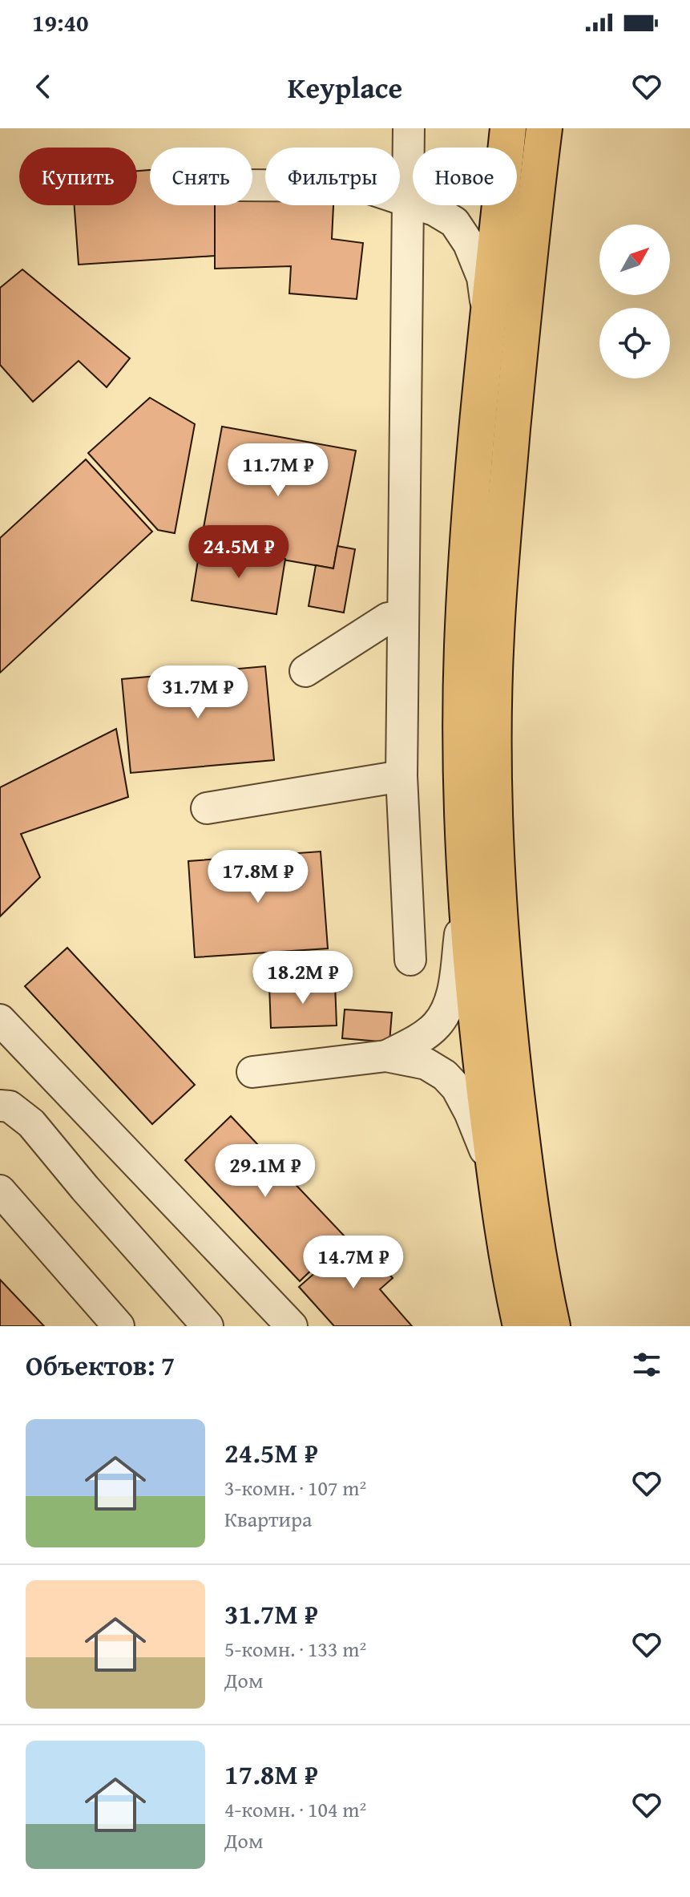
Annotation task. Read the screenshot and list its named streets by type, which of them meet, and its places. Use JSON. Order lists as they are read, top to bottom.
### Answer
{
  "north": "top right",
  "page": {
    "status": "19:40",
    "header": "Keyplace",
    "chip": [
      "Купить",
      "Снять",
      "Фильтры",
      "Новое"
    ],
    "price": [
      "11.7M ₽",
      "24.5M ₽",
      "31.7M ₽",
      "17.8M ₽",
      "18.2M ₽",
      "29.1M ₽",
      "14.7M ₽"
    ],
    "heading": "Объектов: 7",
    "list": [
      {
        "name": "24.5M ₽",
        "note": "3-комн. · 107 m² · Квартира"
      },
      {
        "name": "31.7M ₽",
        "note": "5-комн. · 133 m² · Дом"
      },
      {
        "name": "17.8M ₽",
        "note": "4-комн. · 104 m² · Дом"
      }
    ]
  }
}
